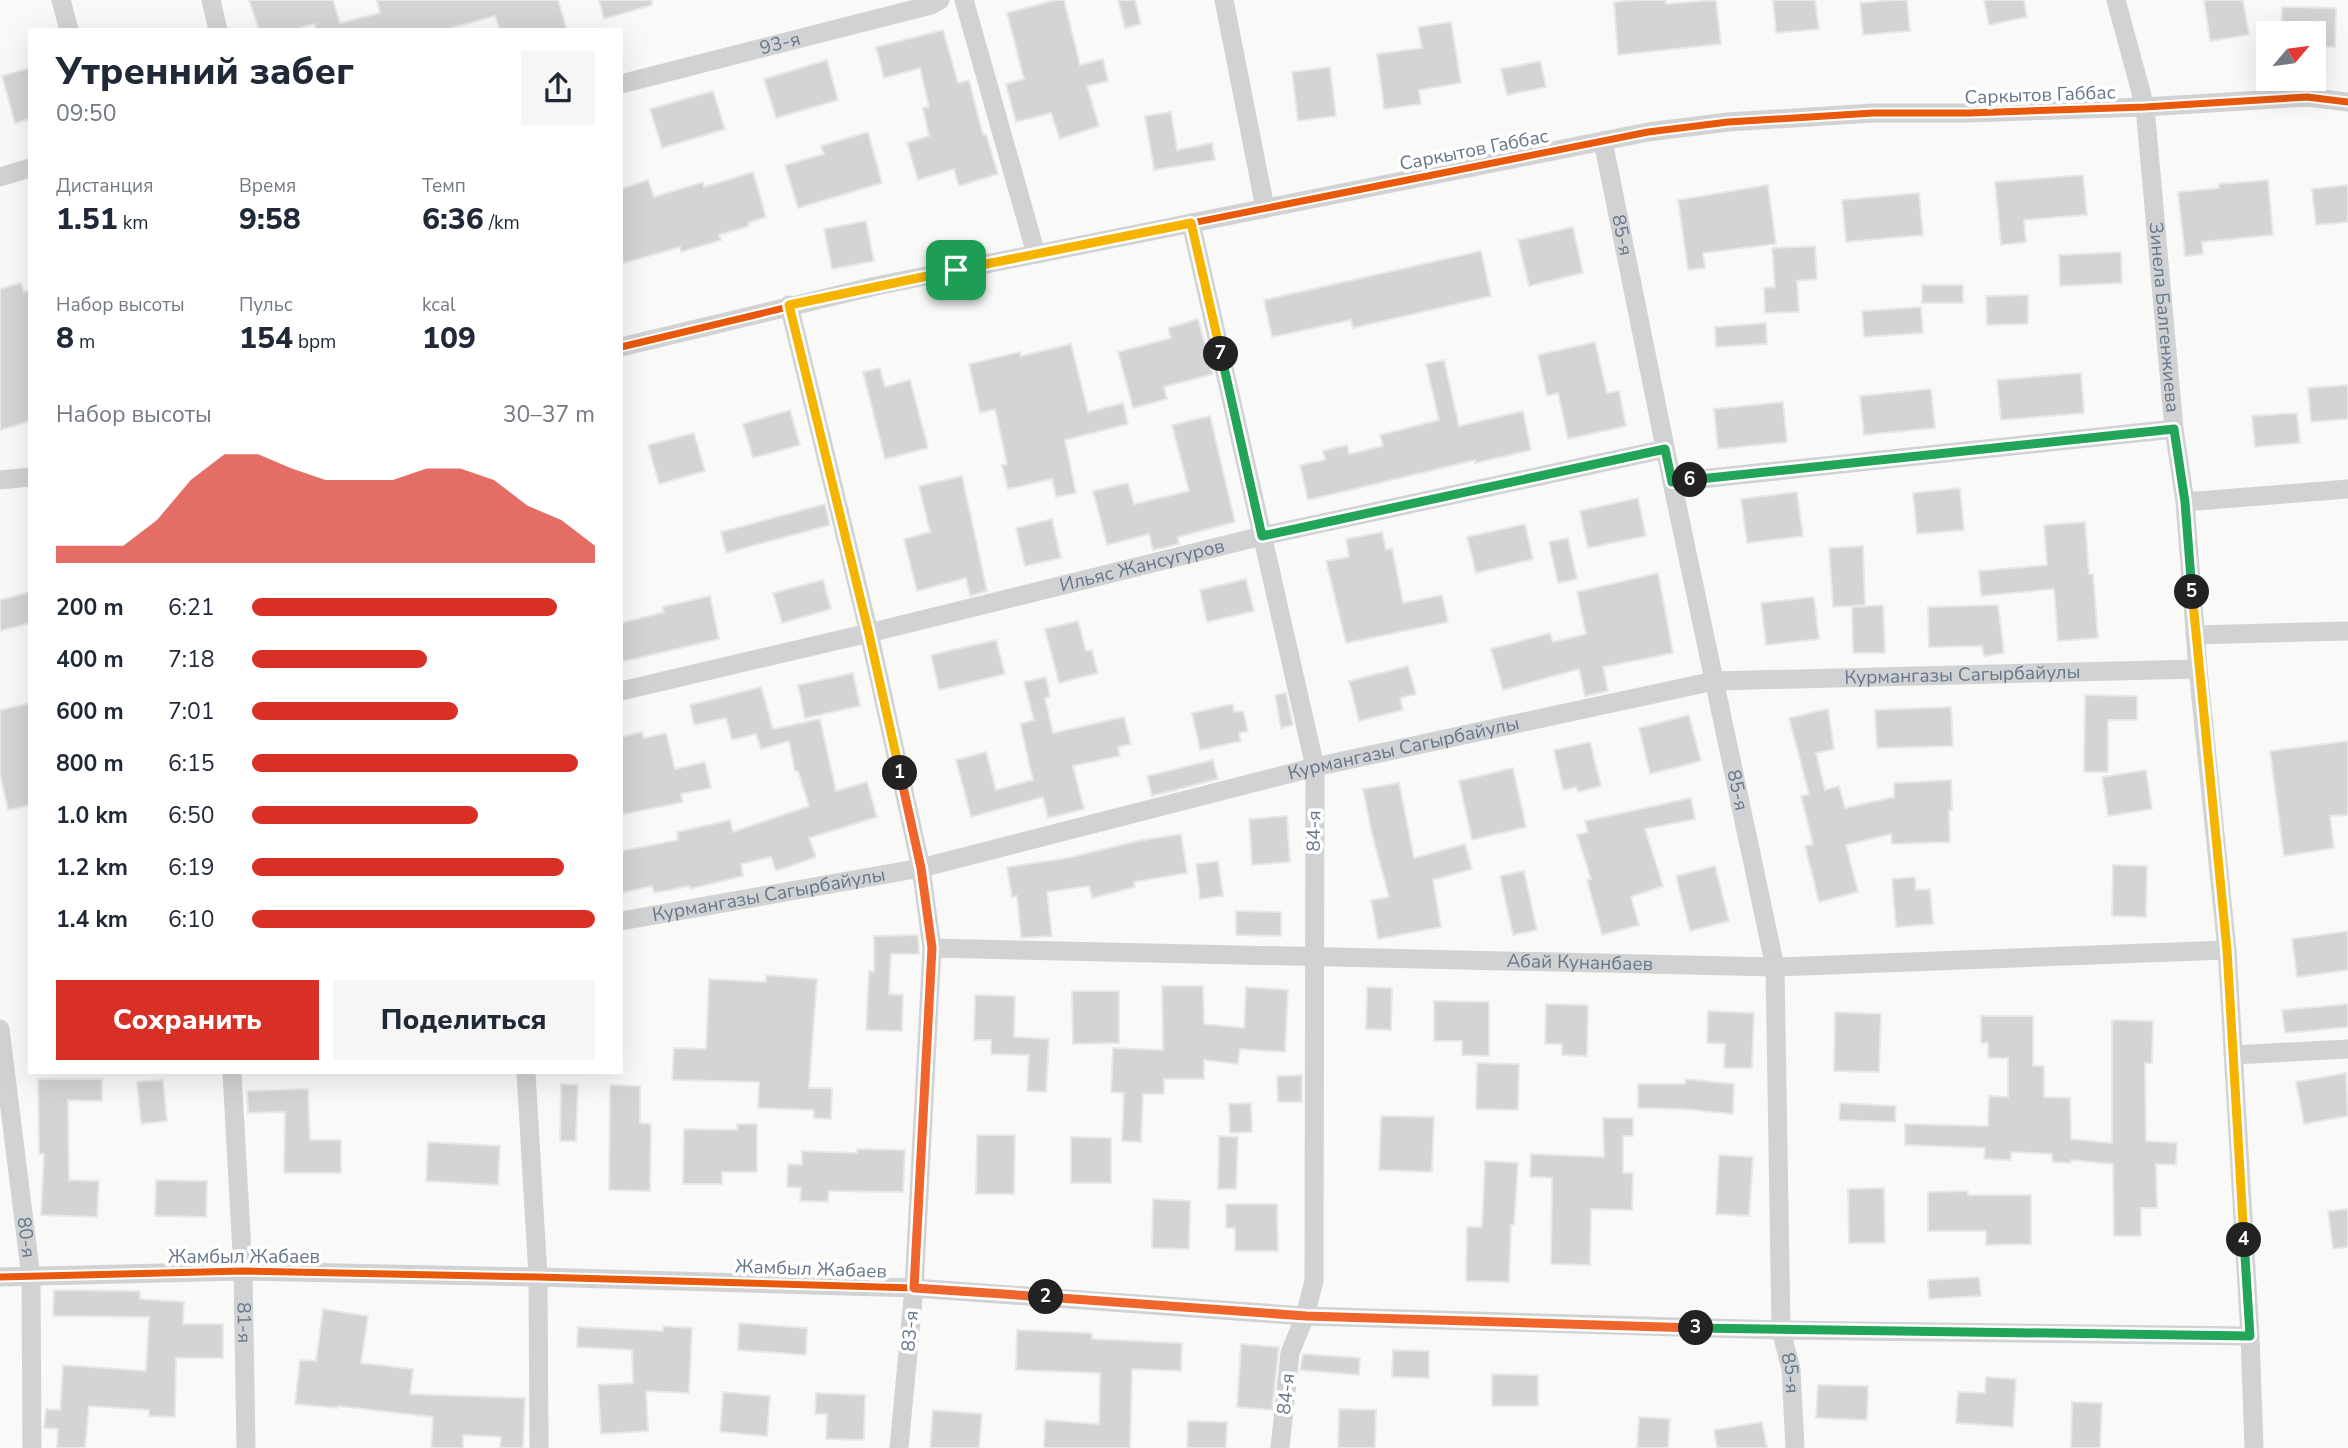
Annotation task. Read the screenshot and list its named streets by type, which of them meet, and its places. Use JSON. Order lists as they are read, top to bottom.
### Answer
{
  "streets": {
    "street": [
      "93-я",
      "Саркытов Габбас",
      "85-я",
      "Зинела Балгенжиева",
      "Ильяс Жансугуров",
      "Курмангазы Сагырбайулы",
      "84-я",
      "Абай Кунанбаев",
      "80-я",
      "Жамбыл Жабаев",
      "81-я",
      "83-я"
    ]
  },
  "crossings": [
    ["Саркытов Габбас", "85-я"],
    ["Саркытов Габбас", "Зинела Балгенжиева"],
    ["Саркытов Габбас", "84-я"],
    ["Саркытов Габбас", "83-я"],
    ["85-я", "Ильяс Жансугуров"],
    ["85-я", "Курмангазы Сагырбайулы"],
    ["85-я", "Абай Кунанбаев"],
    ["85-я", "Жамбыл Жабаев"],
    ["Зинела Балгенжиева", "Курмангазы Сагырбайулы"],
    ["Зинела Балгенжиева", "Абай Кунанбаев"],
    ["Зинела Балгенжиева", "Жамбыл Жабаев"],
    ["Ильяс Жансугуров", "84-я"],
    ["Ильяс Жансугуров", "83-я"],
    ["Курмангазы Сагырбайулы", "84-я"],
    ["Курмангазы Сагырбайулы", "83-я"],
    ["84-я", "Абай Кунанбаев"],
    ["84-я", "Жамбыл Жабаев"],
    ["Абай Кунанбаев", "83-я"],
    ["80-я", "Жамбыл Жабаев"],
    ["Жамбыл Жабаев", "81-я"],
    ["Жамбыл Жабаев", "83-я"]
  ],
  "north": "top right",
  "page": {
    "heading": ["Утренний забег", "09:50"],
    "stats": [
      ["Дистанция", "1.51 km"],
      ["Время", "9:58"],
      ["Темп", "6:36 /km"],
      ["Набор высоты", "8 m"],
      ["Пульс", "154 bpm"],
      ["kcal", "109"]
    ],
    "pins": [
      "7",
      "6",
      "5",
      "1",
      "4",
      "2",
      "3"
    ],
    "chart": ["Набор высоты", "30–37 m"],
    "list": [
      {
        "name": "200 m",
        "note": "6:21"
      },
      {
        "name": "400 m",
        "note": "7:18"
      },
      {
        "name": "600 m",
        "note": "7:01"
      },
      {
        "name": "800 m",
        "note": "6:15"
      },
      {
        "name": "1.0 km",
        "note": "6:50"
      },
      {
        "name": "1.2 km",
        "note": "6:19"
      },
      {
        "name": "1.4 km",
        "note": "6:10"
      }
    ],
    "buttons": ["Сохранить", "Поделиться"]
  }
}
